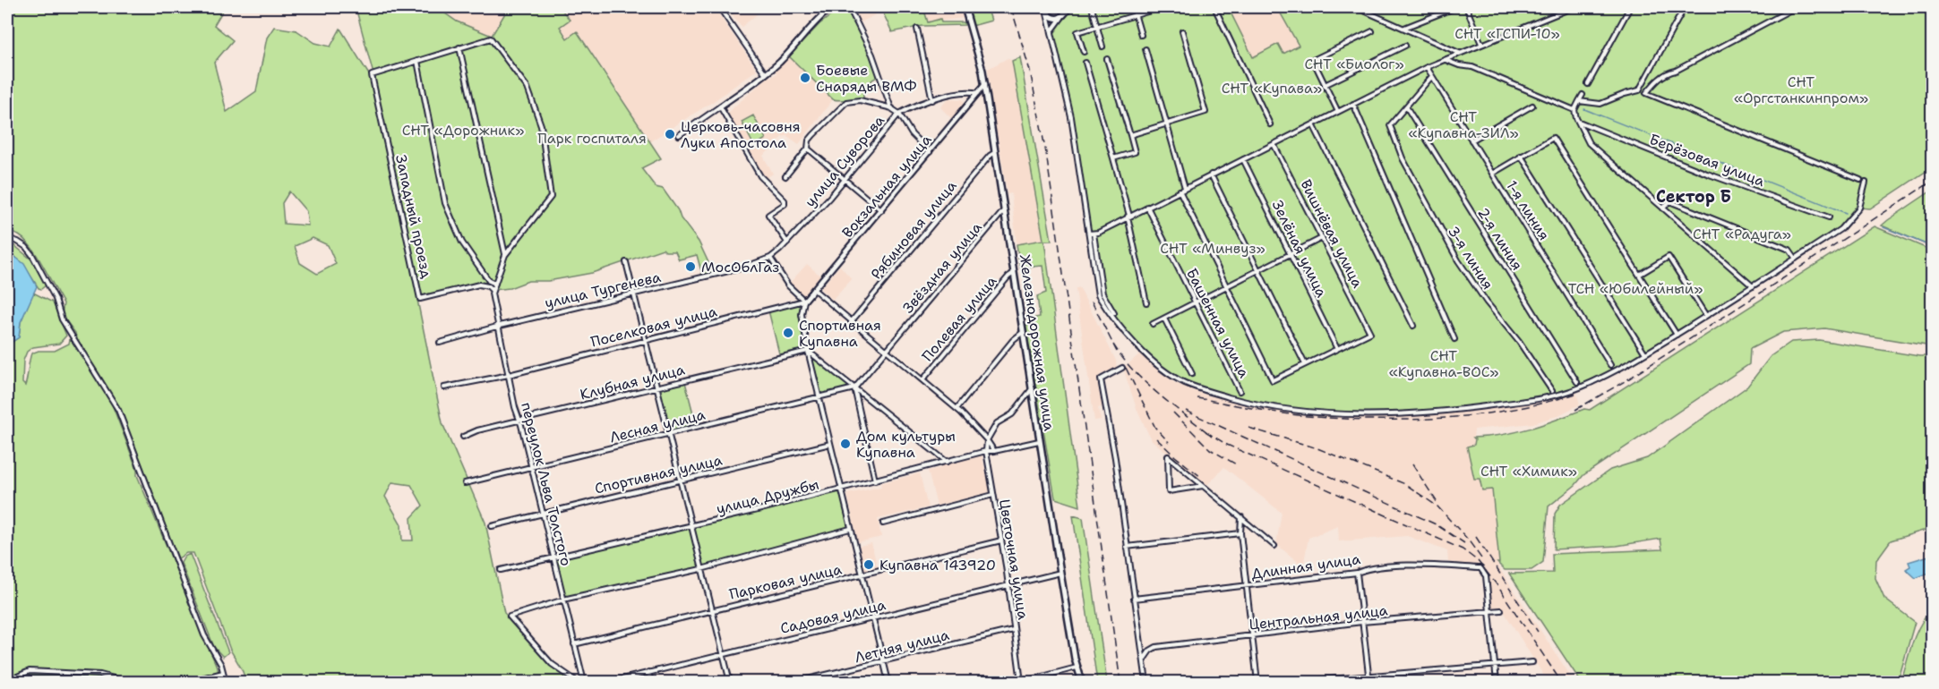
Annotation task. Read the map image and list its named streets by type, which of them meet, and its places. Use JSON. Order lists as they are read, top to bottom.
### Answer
{
  "streets": {
    "main road": ["Железнодорожная улица"],
    "street": [
      "Берёзовая улица",
      "улица Суворова",
      "Вокзальная улица",
      "1-я линия",
      "Западный проезд",
      "Рябиновая улица",
      "Вишнёвая улица",
      "2-я линия",
      "Зелёная улица",
      "3-я линия",
      "Звёздная улица",
      "улица Тургенева",
      "Полевая улица",
      "Башенная улица",
      "Поселковая улица",
      "Клубная улица",
      "Лесная улица",
      "Спортивная улица",
      "переулок Льва Толстого",
      "улица Дружбы",
      "Цветочная улица",
      "Длинная улица",
      "Парковая улица",
      "Садовая улица",
      "Центральная улица",
      "Летняя улица"
    ]
  },
  "crossings": [
    ["улица Суворова", "Вокзальная улица"],
    ["улица Суворова", "улица Тургенева"],
    ["Вокзальная улица", "Поселковая улица"],
    ["Вокзальная улица", "Железнодорожная улица"],
    ["Западный проезд", "переулок Льва Толстого"],
    ["Рябиновая улица", "Железнодорожная улица"],
    ["Вишнёвая улица", "Зелёная улица"],
    ["2-я линия", "3-я линия"],
    ["Звёздная улица", "Железнодорожная улица"],
    ["Звёздная улица", "Лесная улица"],
    ["улица Тургенева", "переулок Льва Толстого"],
    ["Полевая улица", "Железнодорожная улица"],
    ["Поселковая улица", "переулок Льва Толстого"],
    ["Железнодорожная улица", "улица Дружбы"],
    ["Железнодорожная улица", "Садовая улица"],
    ["Клубная улица", "переулок Льва Толстого"],
    ["Лесная улица", "переулок Льва Толстого"],
    ["Спортивная улица", "переулок Льва Толстого"],
    ["переулок Льва Толстого", "улица Дружбы"],
    ["переулок Льва Толстого", "Парковая улица"],
    ["улица Дружбы", "Цветочная улица"],
    ["Цветочная улица", "Парковая улица"],
    ["Цветочная улица", "Садовая улица"],
    ["Цветочная улица", "Летняя улица"],
    ["Длинная улица", "Центральная улица"]
  ],
  "districts": ["Сектор Б"],
  "parks": [
    "СНТ «ГСПИ-10»",
    "СНТ «Биолог»",
    "СНТ «Оргстанкинпром»",
    "СНТ «Купава»",
    "СНТ «Купавна-ЗИЛ»",
    "СНТ «Дорожник»",
    "Парк госпиталя",
    "СНТ «Радуга»",
    "СНТ «Минвуз»",
    "ТСН «Юбилейный»",
    "СНТ «Купавна-ВОС»",
    "СНТ «Химик»"
  ],
  "places": [
    "Боевые Снаряды ВМФ",
    "Церковь-часовня Луки Апостола",
    "МосОблГаз",
    "Спортивная Купавна",
    "Дом культуры Купавна",
    "Купавна 143920"
  ]
}
